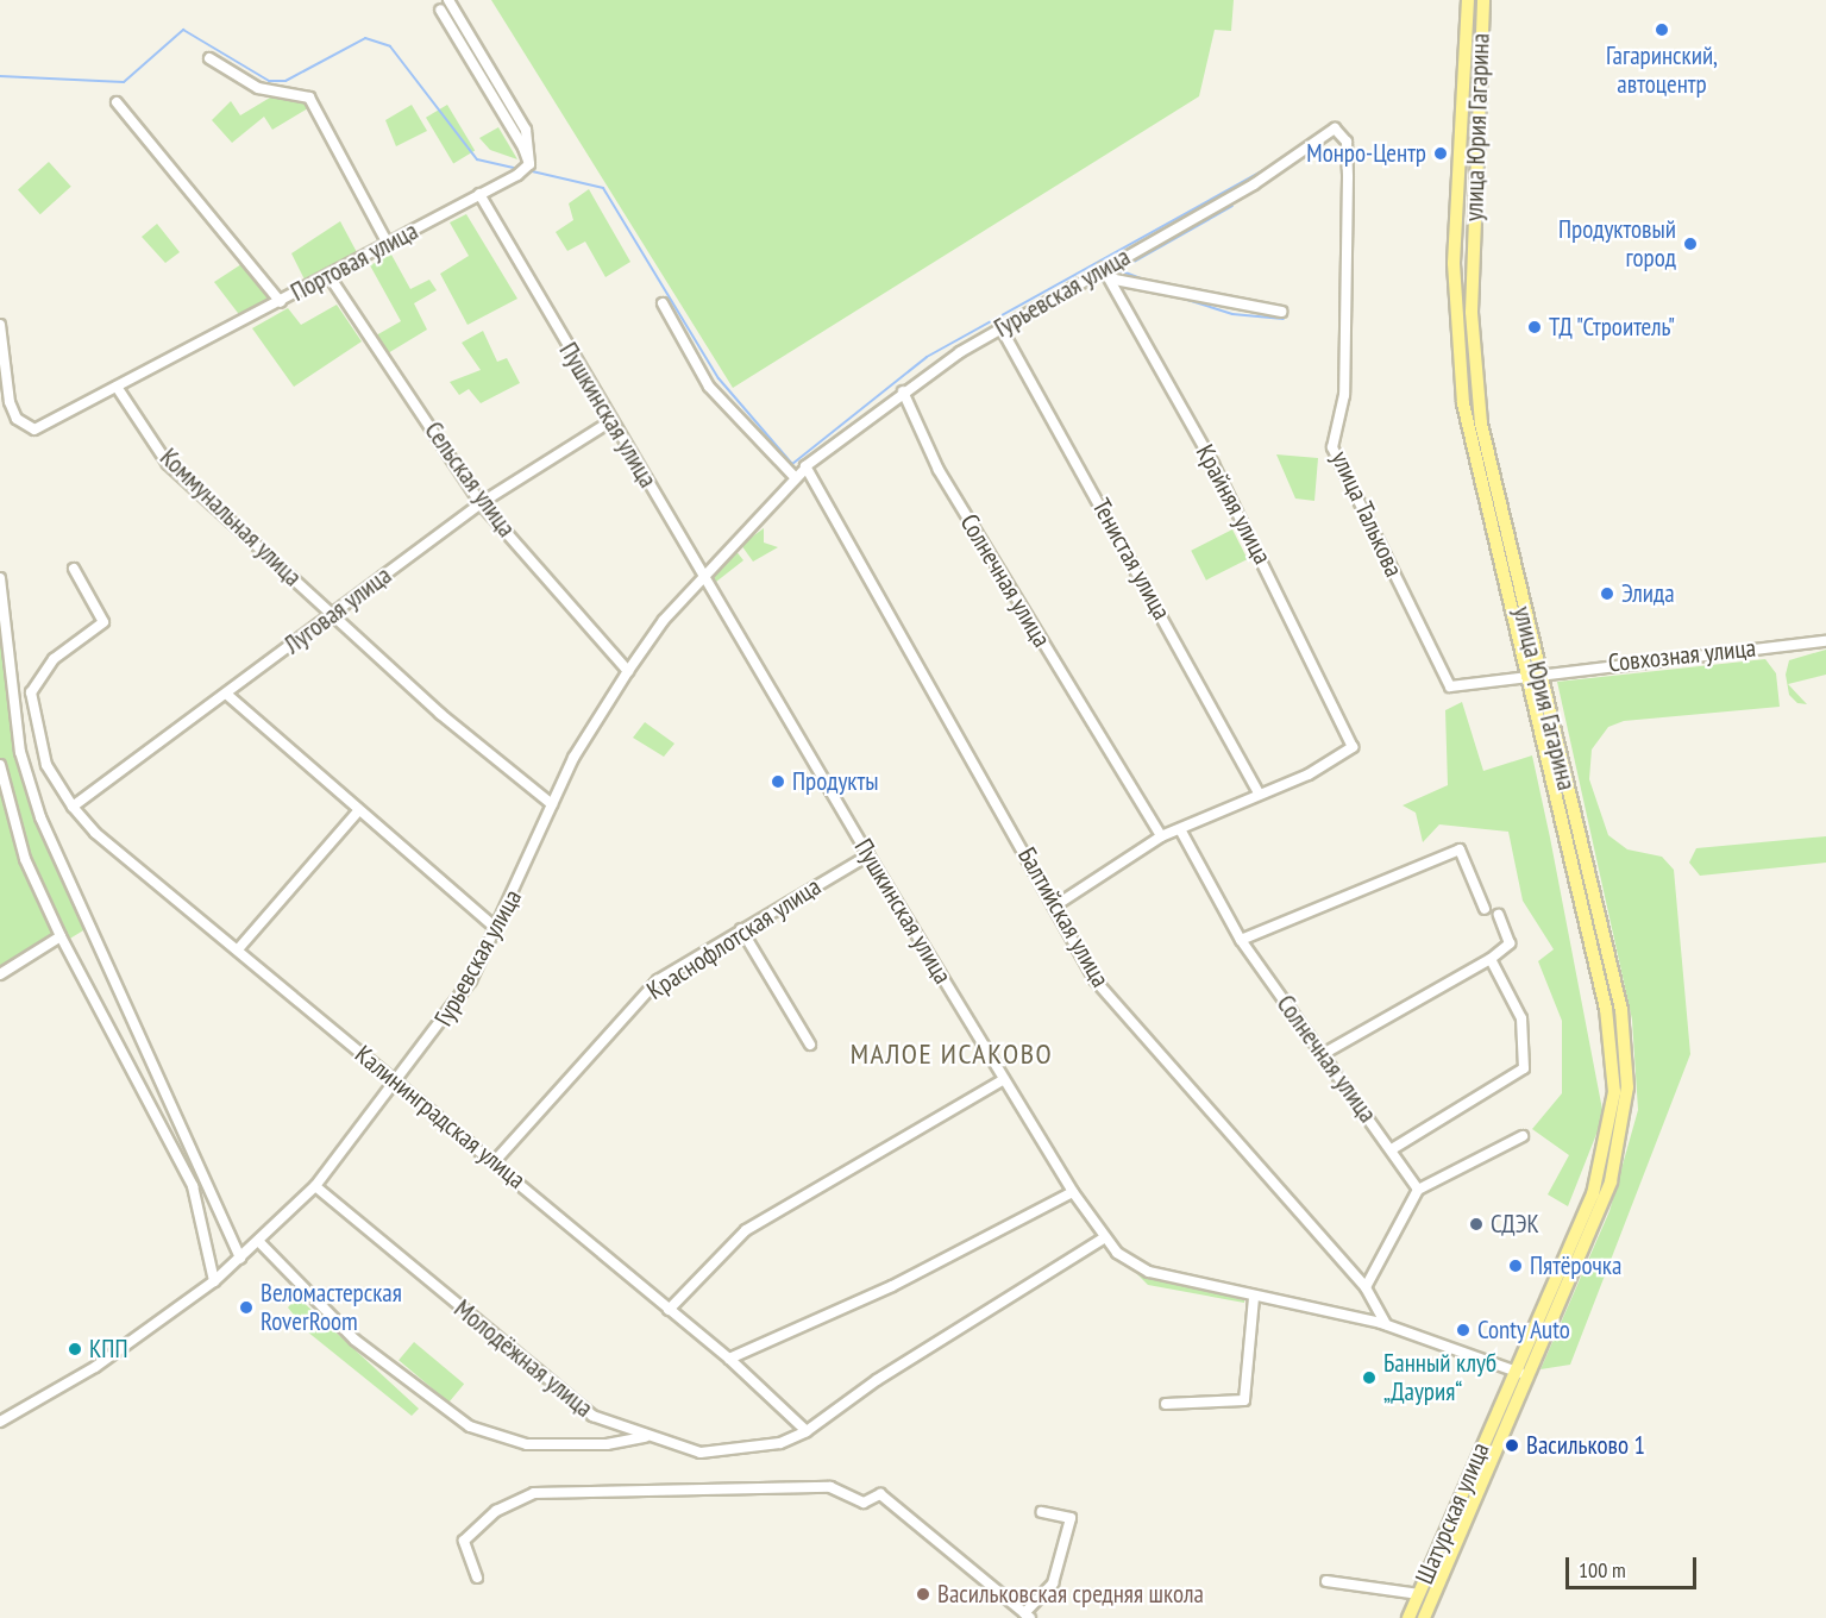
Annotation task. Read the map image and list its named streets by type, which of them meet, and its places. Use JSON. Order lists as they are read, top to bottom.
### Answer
{
  "streets": {
    "main road": ["улица Юрия Гагарина", "Шатурская улица"],
    "street": [
      "Портовая улица",
      "Гурьевская улица",
      "Пушкинская улица",
      "Сельская улица",
      "Крайняя улица",
      "улица Талькова",
      "Коммунальная улица",
      "Тенистая улица",
      "Солнечная улица",
      "Луговая улица",
      "Совхозная улица",
      "Балтийская улица",
      "Краснофлотская улица",
      "Калининградская улица",
      "Молодёжная улица"
    ]
  },
  "crossings": [
    ["улица Юрия Гагарина", "Пушкинская улица"],
    ["улица Юрия Гагарина", "улица Талькова"],
    ["улица Юрия Гагарина", "Совхозная улица"],
    ["улица Юрия Гагарина", "Шатурская улица"],
    ["Портовая улица", "Пушкинская улица"],
    ["Портовая улица", "Сельская улица"],
    ["Портовая улица", "Коммунальная улица"],
    ["Гурьевская улица", "Пушкинская улица"],
    ["Гурьевская улица", "Сельская улица"],
    ["Гурьевская улица", "Крайняя улица"],
    ["Гурьевская улица", "улица Талькова"],
    ["Гурьевская улица", "Коммунальная улица"],
    ["Гурьевская улица", "Тенистая улица"],
    ["Гурьевская улица", "Солнечная улица"],
    ["Гурьевская улица", "Балтийская улица"],
    ["Гурьевская улица", "Калининградская улица"],
    ["Гурьевская улица", "Молодёжная улица"],
    ["Пушкинская улица", "Луговая улица"],
    ["Пушкинская улица", "Балтийская улица"],
    ["Пушкинская улица", "Краснофлотская улица"],
    ["Пушкинская улица", "Молодёжная улица"],
    ["Пушкинская улица", "Шатурская улица"],
    ["Сельская улица", "Луговая улица"],
    ["Крайняя улица", "Тенистая улица"],
    ["улица Талькова", "Совхозная улица"],
    ["Коммунальная улица", "Луговая улица"],
    ["Луговая улица", "Калининградская улица"],
    ["Краснофлотская улица", "Калининградская улица"],
    ["Калининградская улица", "Молодёжная улица"]
  ],
  "districts": ["МАЛОЕ ИСАКОВО"],
  "places": [
    "Гагаринский, автоцентр",
    "Монро-Центр",
    "Продуктовый город",
    "ТД \"Строитель\"",
    "Элида",
    "Продукты",
    "СДЭК",
    "Пятёрочка",
    "Веломастерская RoverRoom",
    "Conty Auto",
    "КПП",
    "Банный клуб „Даурия“",
    "Васильково 1",
    "Васильковская средняя школа"
  ],
  "scale_bar": "100 m"
}
